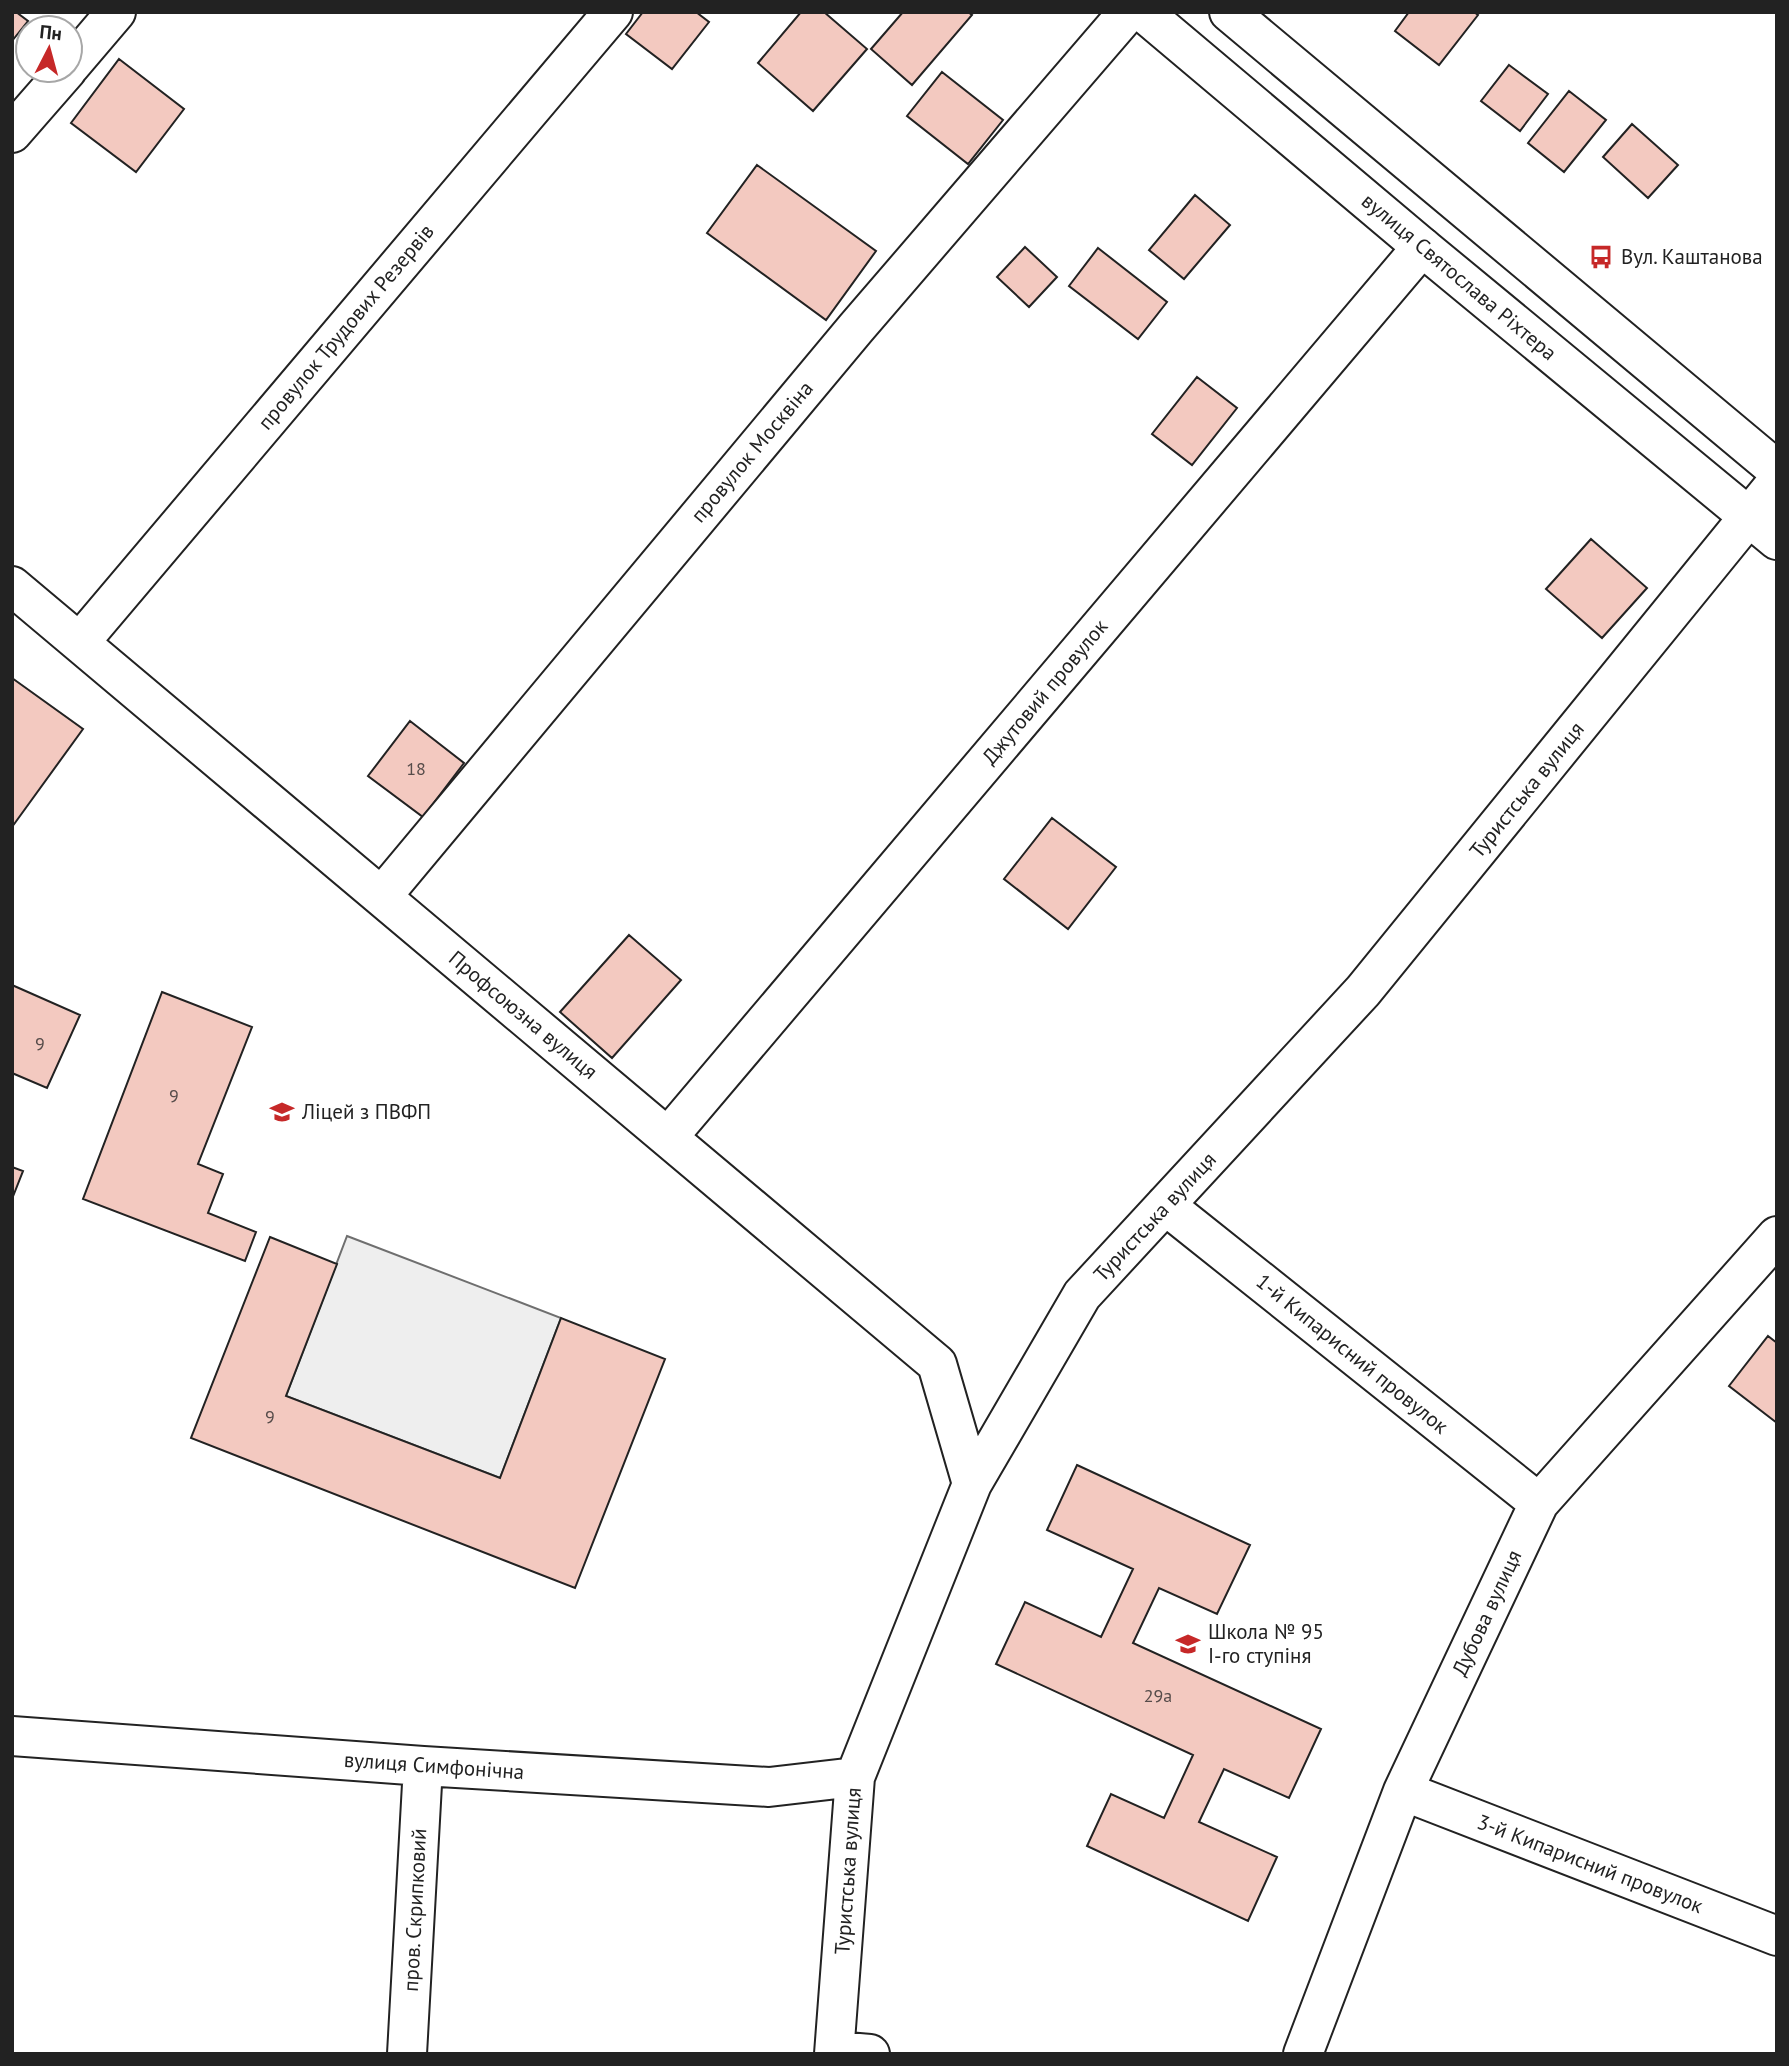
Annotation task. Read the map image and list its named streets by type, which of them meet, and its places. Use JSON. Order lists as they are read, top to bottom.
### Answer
{
  "streets": {
    "street": [
      "вулиця Святослава Ріхтера",
      "провулок Трудових Резервів",
      "провулок Москвіна",
      "Джутовий провулок",
      "Туристська вулиця",
      "Профсоюзна вулиця",
      "1-й Кипарисний провулок",
      "Дубова вулиця",
      "вулиця Симфонічна",
      "3-й Кипарисний провулок",
      "пров. Скрипковий"
    ]
  },
  "crossings": [
    ["вулиця Святослава Ріхтера", "Джутовий провулок"],
    ["вулиця Святослава Ріхтера", "Туристська вулиця"],
    ["провулок Трудових Резервів", "Профсоюзна вулиця"],
    ["провулок Москвіна", "Профсоюзна вулиця"],
    ["Джутовий провулок", "Профсоюзна вулиця"],
    ["Туристська вулиця", "Профсоюзна вулиця"],
    ["Туристська вулиця", "1-й Кипарисний провулок"],
    ["Туристська вулиця", "вулиця Симфонічна"],
    ["1-й Кипарисний провулок", "Дубова вулиця"],
    ["Дубова вулиця", "3-й Кипарисний провулок"],
    ["вулиця Симфонічна", "пров. Скрипковий"]
  ],
  "places": {
    "bus stop": ["Вул. Каштанова"],
    "school or university": ["Ліцей з ПВФП", "Школа № 95 І-го ступіня"]
  },
  "house_numbers": [
    "18",
    "9",
    "9",
    "9",
    "29а"
  ],
  "north": "top"
}
